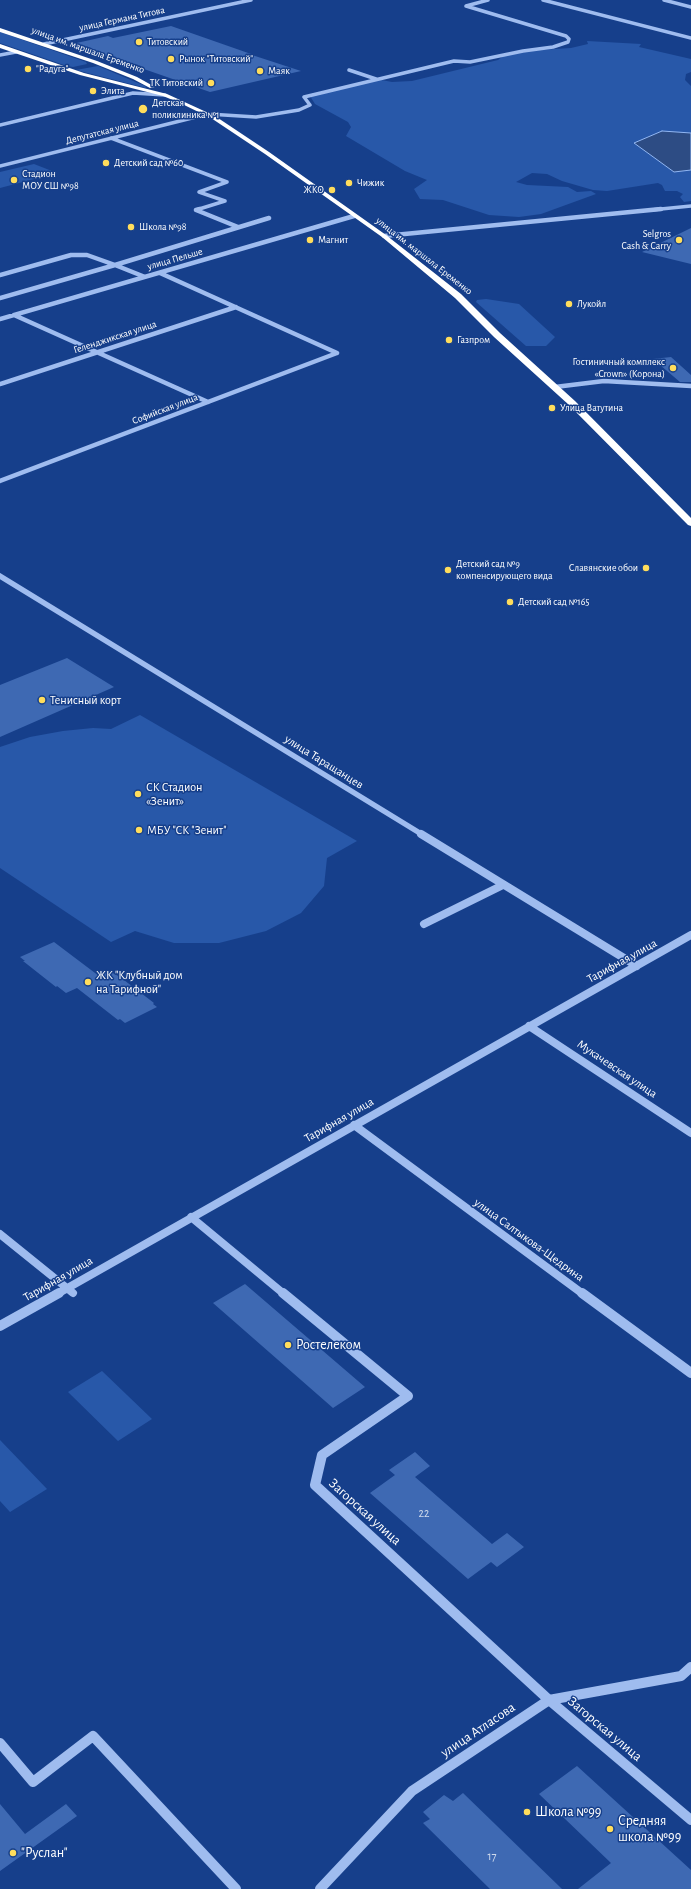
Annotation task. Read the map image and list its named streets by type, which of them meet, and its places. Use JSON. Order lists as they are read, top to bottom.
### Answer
{
  "streets": {
    "highway": ["улица им. маршала Еременко"],
    "street": [
      "улица Германа Титова",
      "Депутатская улица",
      "улица Пельше",
      "Геленджикская улица",
      "Софийская улица",
      "улица Таращанцев",
      "Тарифная улица",
      "Мукачевская улица",
      "улица Салтыкова-Щедрина",
      "Загорская улица",
      "улица Атласова"
    ]
  },
  "crossings": [
    ["улица Германа Титова", "улица им. маршала Еременко"],
    ["улица им. маршала Еременко", "Депутатская улица"],
    ["улица им. маршала Еременко", "улица Пельше"],
    ["Геленджикская улица", "Софийская улица"],
    ["улица Таращанцев", "Тарифная улица"],
    ["Тарифная улица", "Мукачевская улица"],
    ["Тарифная улица", "улица Салтыкова-Щедрина"],
    ["Тарифная улица", "Загорская улица"],
    ["Загорская улица", "улица Атласова"]
  ],
  "places": [
    "Титовский",
    "Рынок \"Титовский\"",
    "\"Радуга\"",
    "Маяк",
    "ТК Титовский",
    "Элита",
    "Детская поликлиника №1",
    "Детский сад №60",
    "Стадион МОУ СШ №98",
    "Чижик",
    "ЖКО",
    "Школа №98",
    "Магнит",
    "Selgros Cash & Carry",
    "Лукойл",
    "Газпром",
    "Гостиничный комплекс «Crown» (Корона)",
    "Улица Ватутина",
    "Славянские обои",
    "Детский сад №9 компенсирующего вида",
    "Детский сад №165",
    "Тенисный корт",
    "СК Стадион «Зенит»",
    "МБУ \"СК \"Зенит\"",
    "ЖК \"Клубный дом на Тарифной\"",
    "Ростелеком",
    "Школа №99",
    "Средняя школа №99",
    "\"Руслан\""
  ],
  "house_numbers": ["22", "17"]
}
